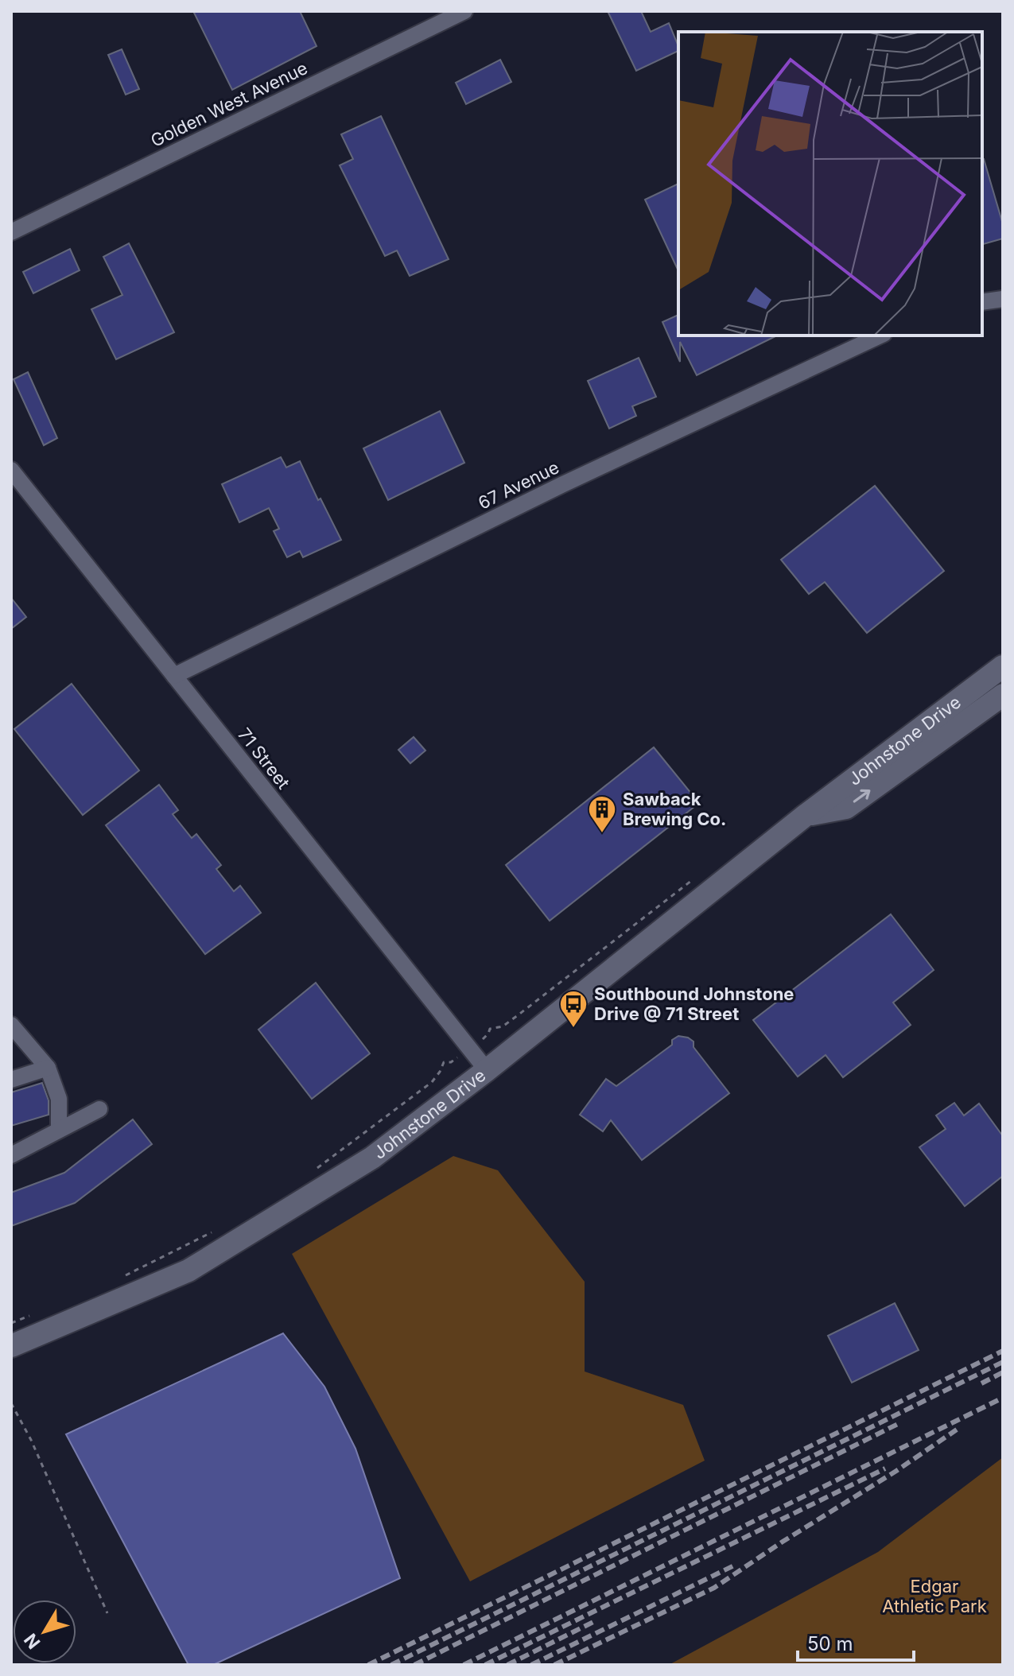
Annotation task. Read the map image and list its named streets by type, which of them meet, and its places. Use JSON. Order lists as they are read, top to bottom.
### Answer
{
  "streets": {
    "main road": ["Johnstone Drive"],
    "street": ["Golden West Avenue", "67 Avenue", "71 Street"]
  },
  "crossings": [
    ["67 Avenue", "71 Street"],
    ["Johnstone Drive", "71 Street"]
  ],
  "parks": ["Edgar Athletic Park"],
  "places": {
    "building": ["Sawback Brewing Co."],
    "bus stop": ["Southbound Johnstone Drive @ 71 Street"]
  },
  "scale_bar": "50 m",
  "north": "bottom left"
}
